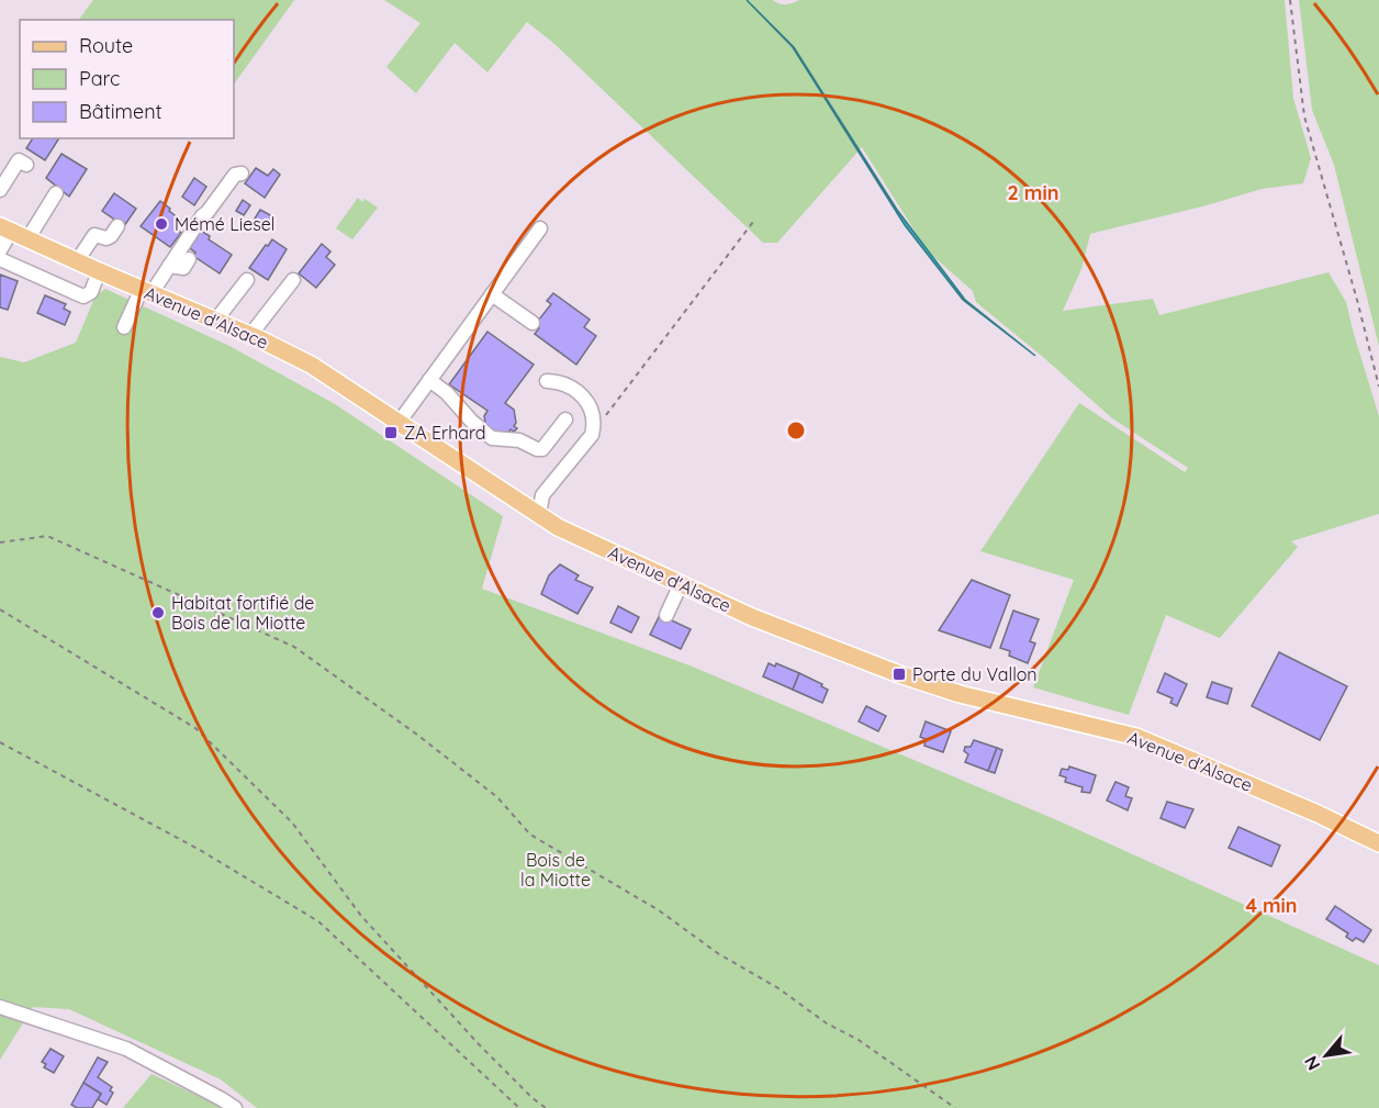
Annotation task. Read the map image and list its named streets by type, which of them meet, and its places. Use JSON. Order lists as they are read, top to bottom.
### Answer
{
  "streets": {
    "main road": ["Avenue d'Alsace"]
  },
  "parks": ["Bois de la Miotte"],
  "places": {
    "other": ["Mémé Liesel", "Habitat fortifié de Bois de la Miotte"],
    "transit": ["ZA Erhard", "Porte du Vallon"]
  },
  "legend": ["Route", "Parc", "Bâtiment"],
  "north": "bottom left",
  "rings": ["2 min", "4 min"]
}
